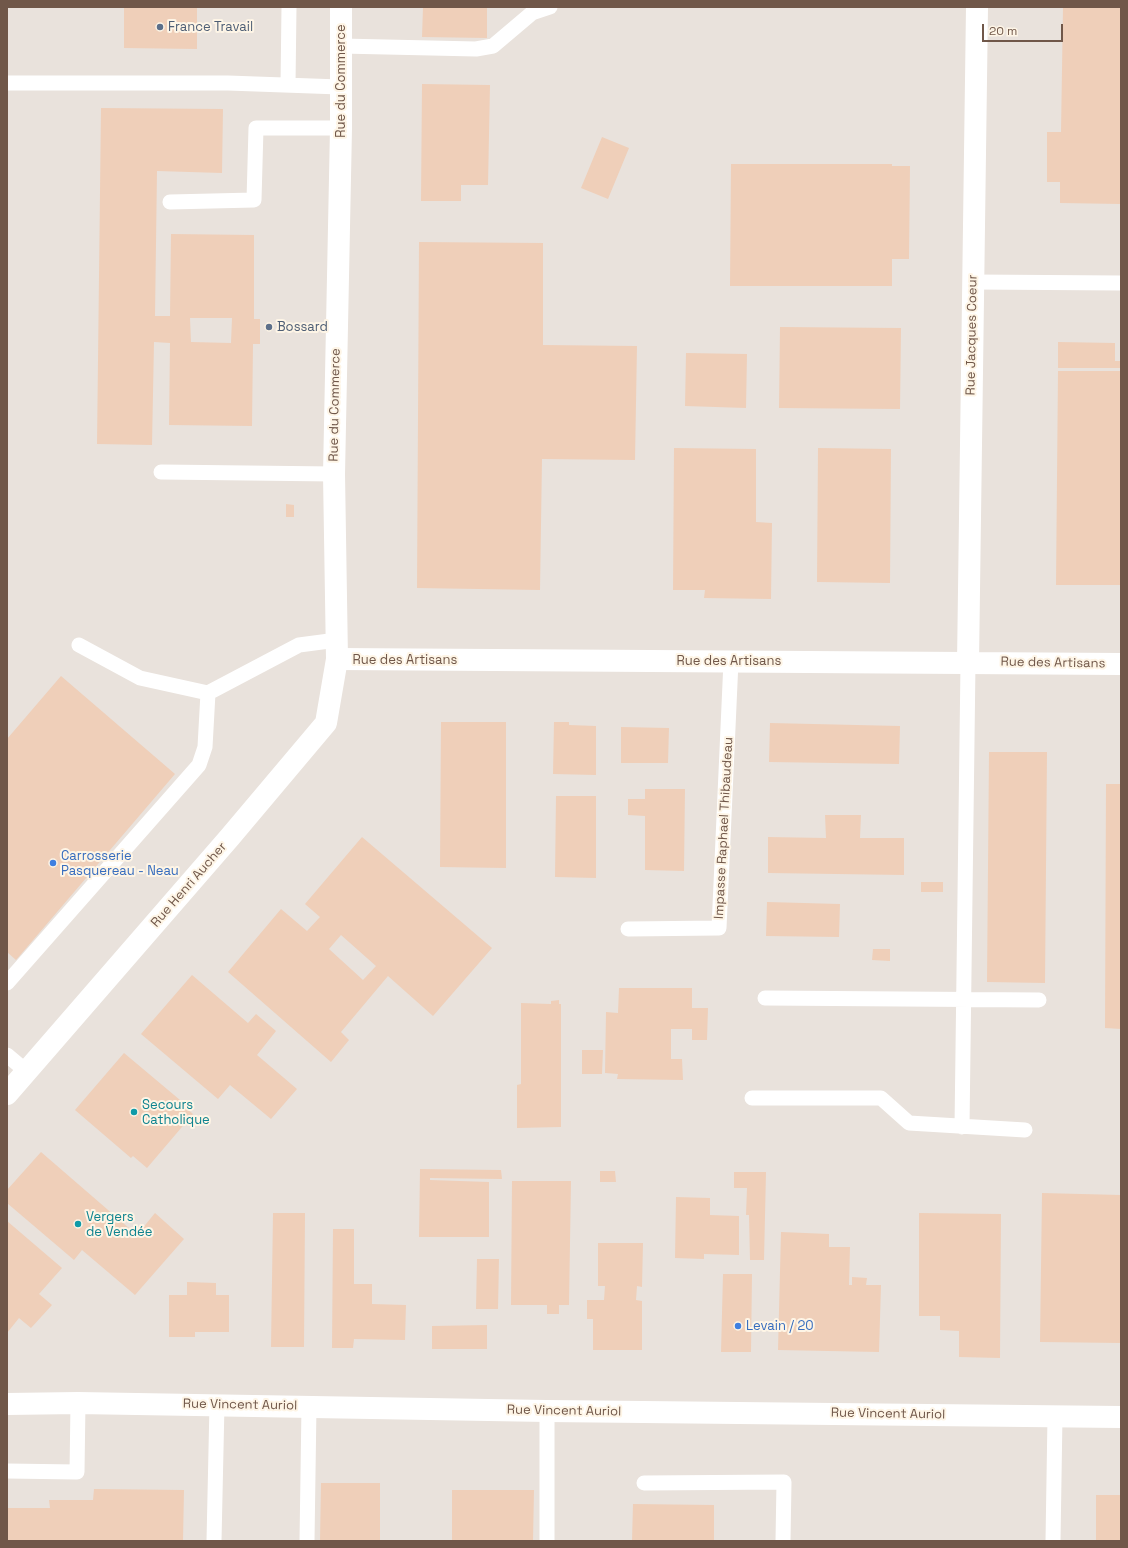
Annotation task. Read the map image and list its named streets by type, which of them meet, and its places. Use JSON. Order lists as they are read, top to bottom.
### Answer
{
  "streets": {
    "street": [
      "Rue du Commerce",
      "Rue Jacques Coeur",
      "Rue des Artisans",
      "Rue Henri Aucher",
      "Rue Vincent Auriol"
    ],
    "lane": ["Impasse Raphael Thibaudeau"]
  },
  "crossings": [
    ["Rue du Commerce", "Rue des Artisans"],
    ["Rue du Commerce", "Rue Henri Aucher"],
    ["Rue Jacques Coeur", "Rue des Artisans"],
    ["Rue des Artisans", "Impasse Raphael Thibaudeau"],
    ["Rue des Artisans", "Rue Henri Aucher"]
  ],
  "places": [
    "France Travail",
    "Bossard",
    "Carrosserie Pasquereau - Neau",
    "Secours Catholique",
    "Vergers de Vendée",
    "Levain / 20"
  ],
  "scale_bar": "20 m"
}
